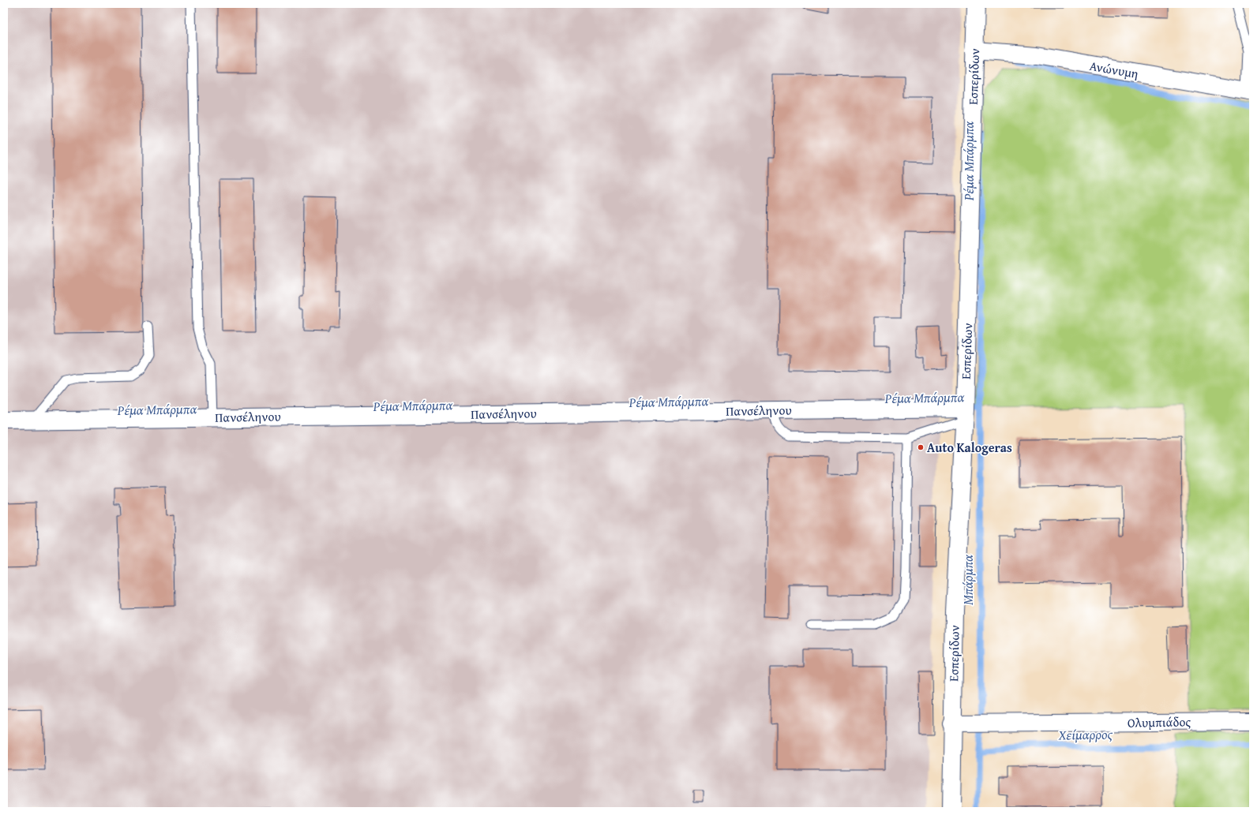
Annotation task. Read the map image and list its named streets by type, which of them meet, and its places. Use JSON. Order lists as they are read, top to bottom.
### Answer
{
  "streets": {
    "street": [
      "Ανώνυμη",
      "Εσπερίδων",
      "Πανσέληνου",
      "Ολυμπιάδος"
    ]
  },
  "crossings": [
    ["Ανώνυμη", "Εσπερίδων"],
    ["Εσπερίδων", "Πανσέληνου"],
    ["Εσπερίδων", "Ολυμπιάδος"]
  ],
  "water": ["Ρέμα Μπάρμπα", "Μπάρμπα", "Χείμαρρος"],
  "places": ["Auto Kalogeras"]
}
